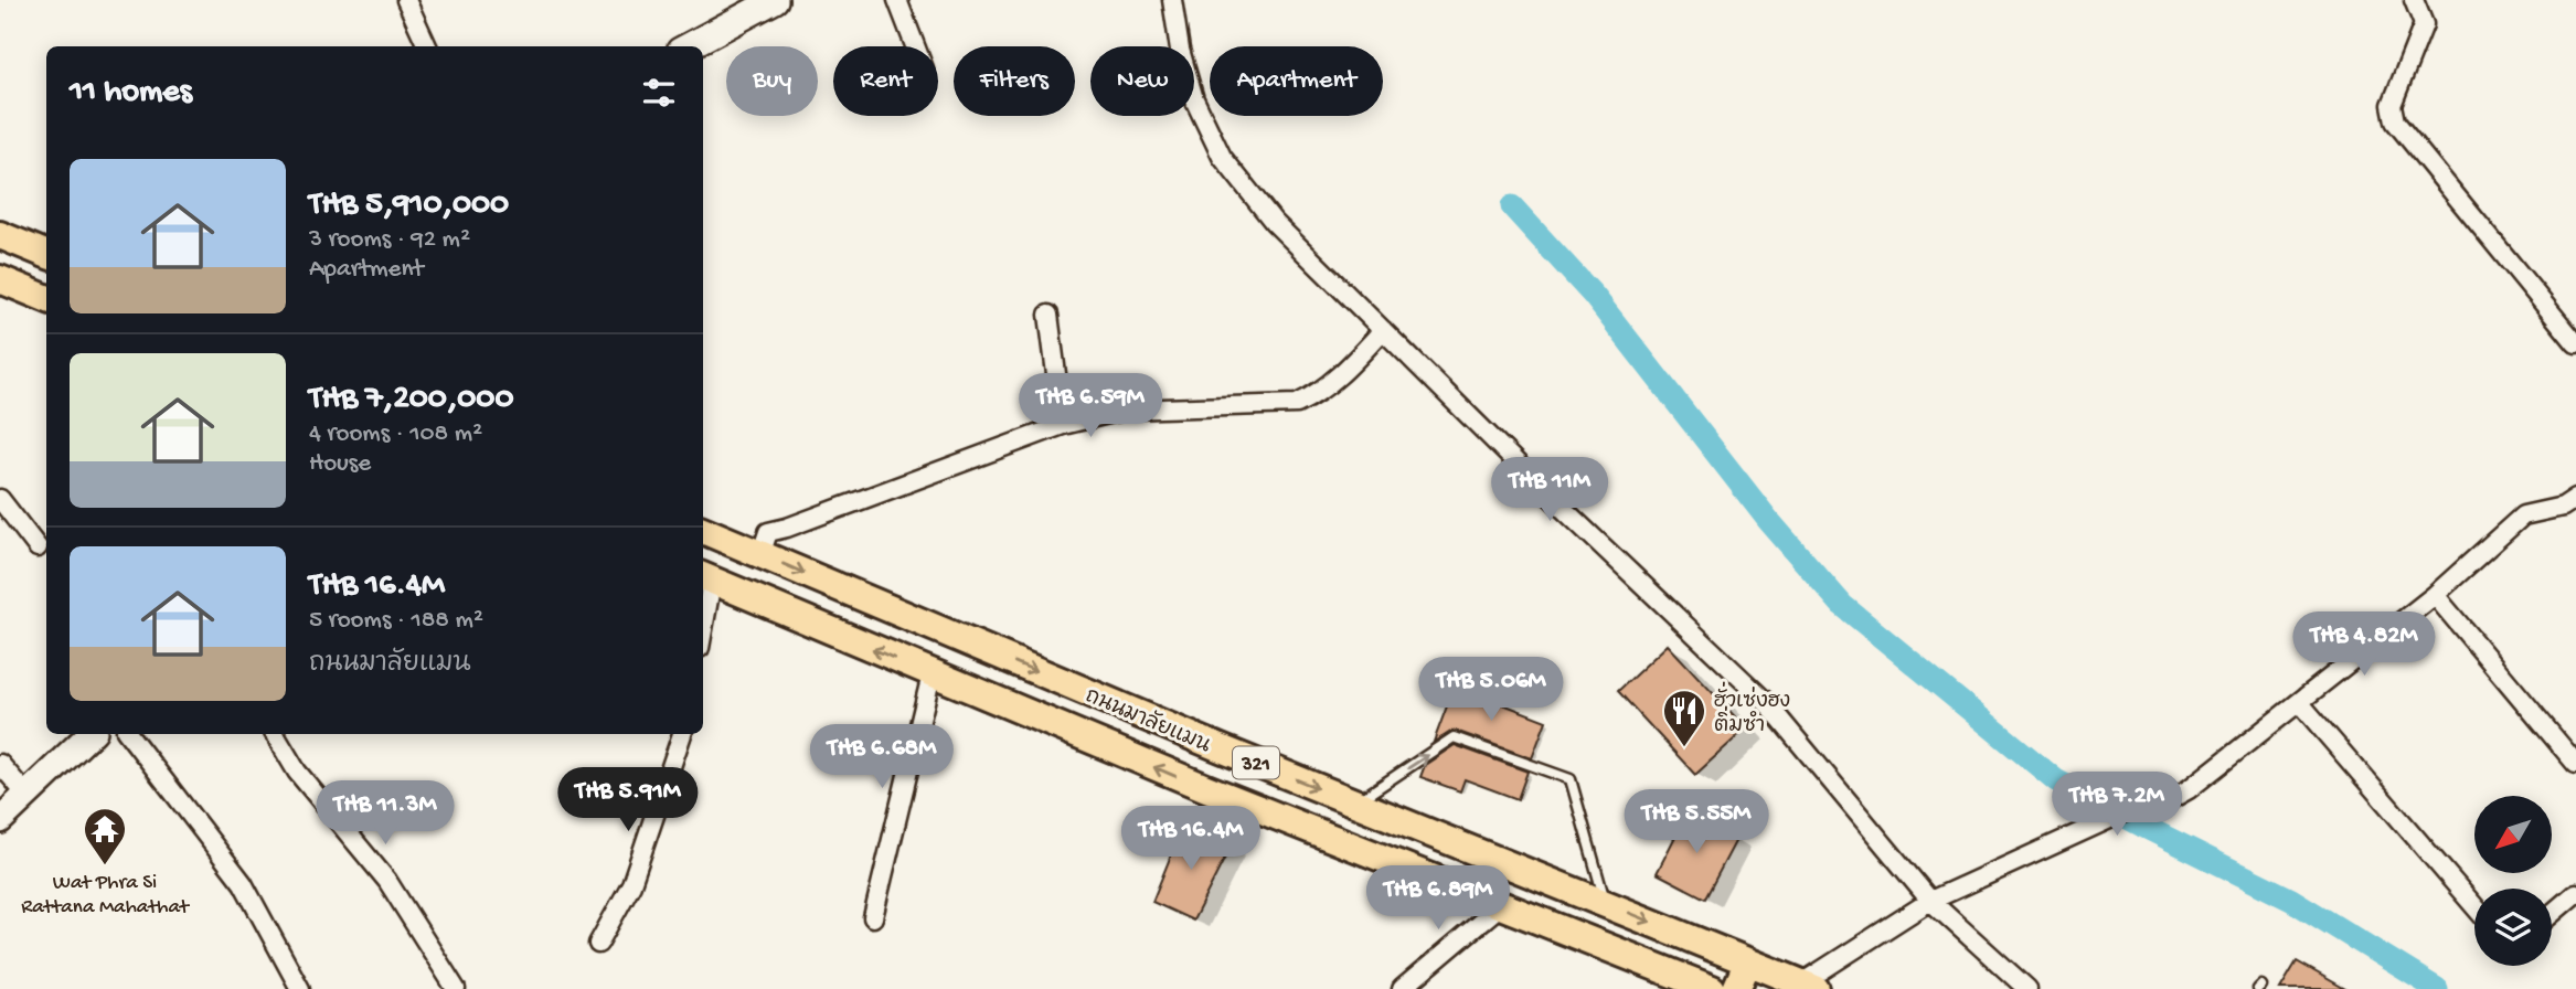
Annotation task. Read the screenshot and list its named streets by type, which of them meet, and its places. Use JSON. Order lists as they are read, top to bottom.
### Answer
{
  "streets": {
    "main road": ["ถนนมาลัยแมน", "321"]
  },
  "places": {
    "restaurant": ["ฮั่วเซ่งฮง ติ่มซำ"],
    "temple": ["Wat Phra Si Rattana Mahathat"]
  },
  "north": "bottom left",
  "page": {
    "chip": [
      "Buy",
      "Rent",
      "Filters",
      "New",
      "Apartment"
    ],
    "heading": "11 homes",
    "list": [
      {
        "name": "THB 5,910,000",
        "note": "3 rooms · 92 m² · Apartment"
      },
      {
        "name": "THB 7,200,000",
        "note": "4 rooms · 108 m² · House"
      },
      {
        "name": "THB 16.4M",
        "note": "5 rooms · 188 m² · ถนนมาลัยแมน"
      }
    ],
    "price": [
      "THB 6.59M",
      "THB 11M",
      "THB 4.82M",
      "THB 5.06M",
      "THB 6.68M",
      "THB 5.91M",
      "THB 7.2M",
      "THB 11.3M",
      "THB 5.55M",
      "THB 16.4M",
      "THB 6.89M"
    ]
  }
}
